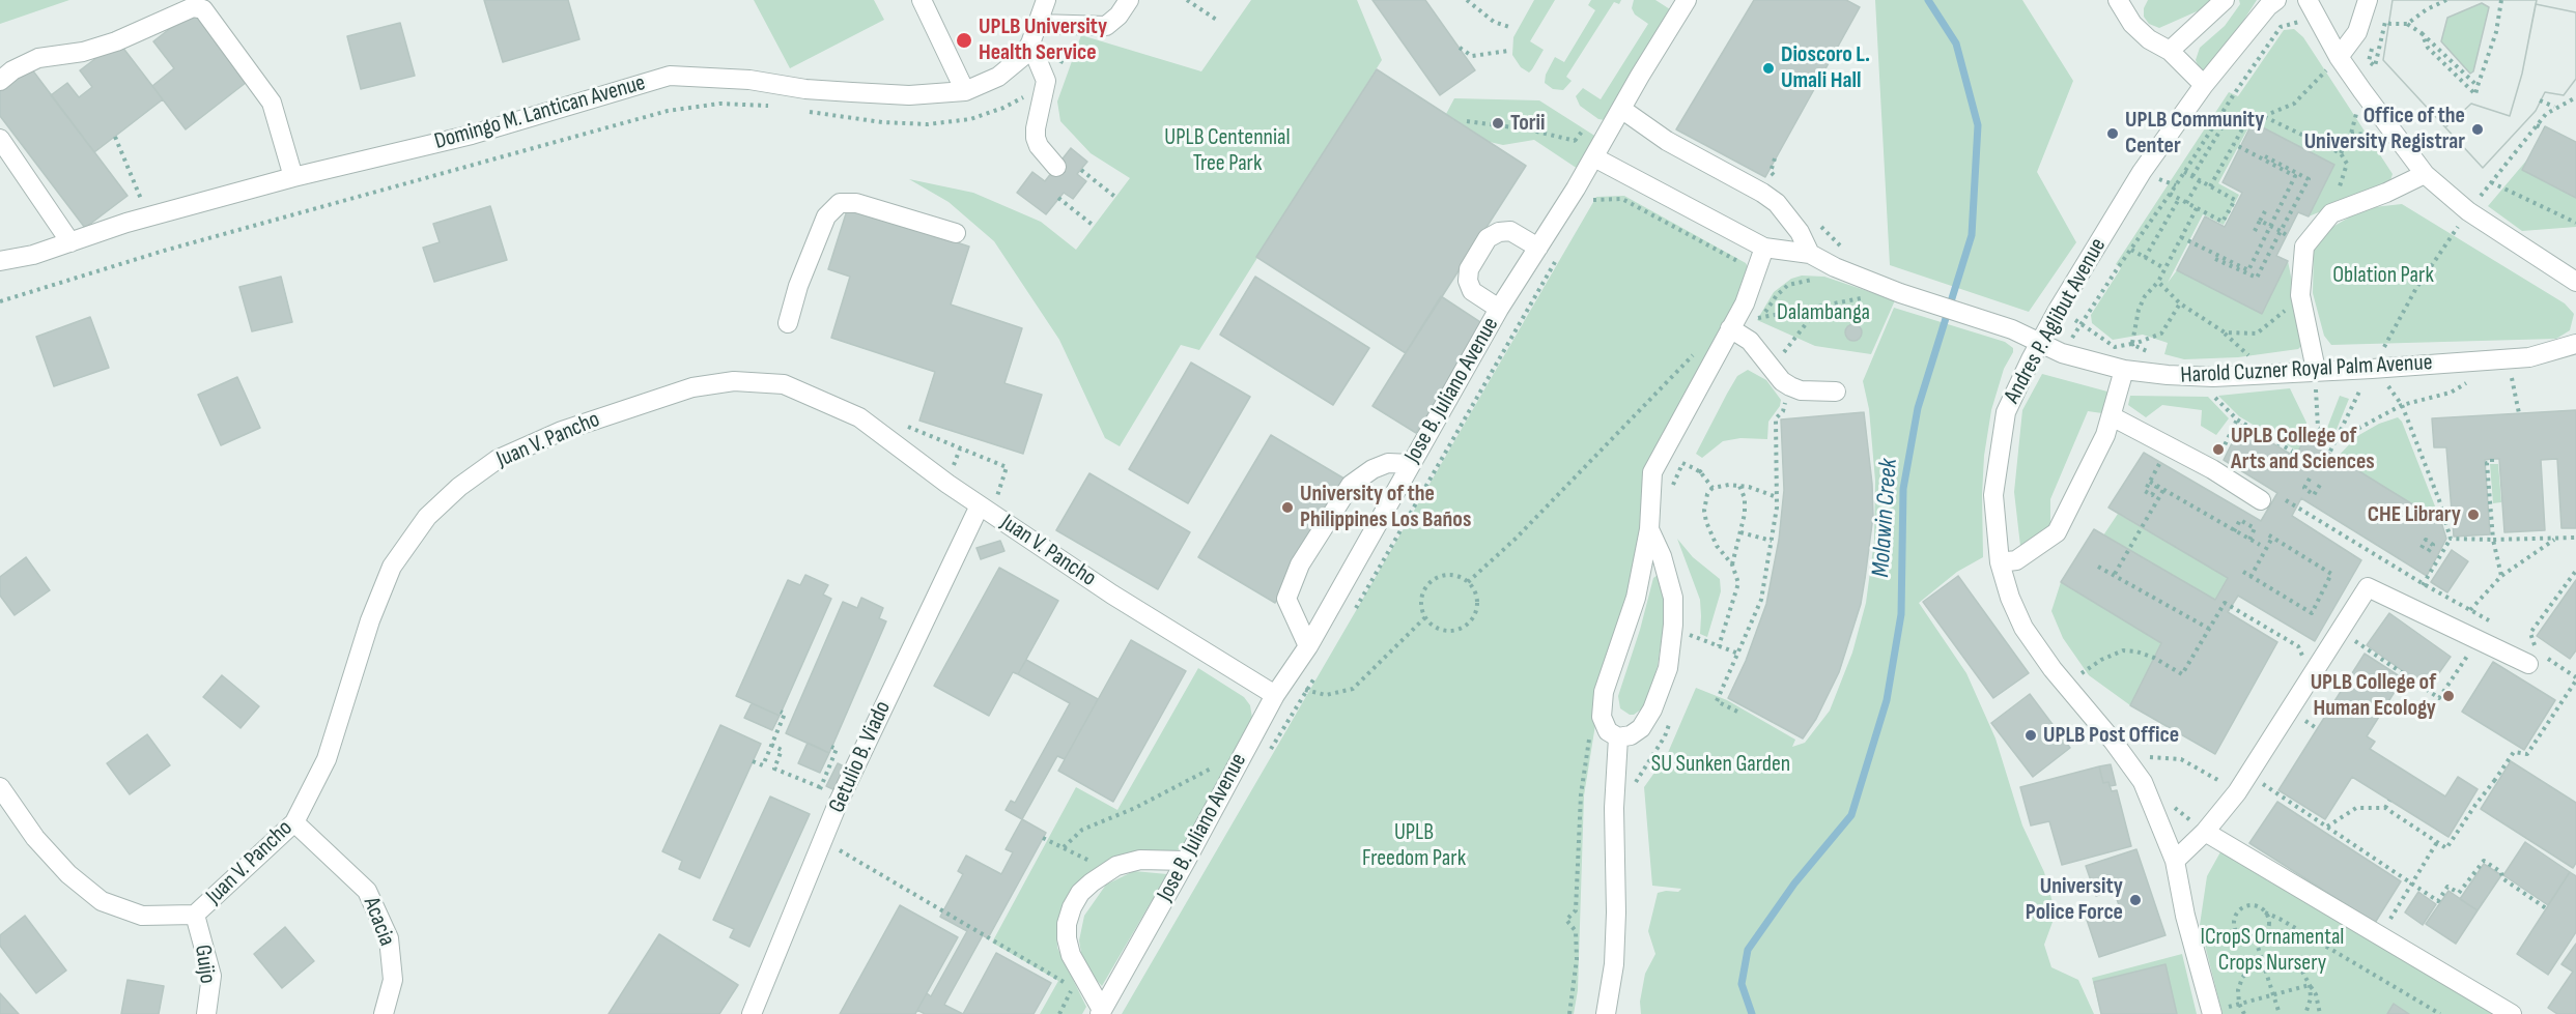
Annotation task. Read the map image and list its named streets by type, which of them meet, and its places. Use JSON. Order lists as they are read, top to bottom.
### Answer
{
  "streets": {
    "street": [
      "Domingo M. Lantican Avenue",
      "Andres P. Aglibut Avenue",
      "Harold Cuzner Royal Palm Avenue",
      "Jose B. Juliano Avenue",
      "Juan V. Pancho",
      "Getulio B. Viado",
      "Acacia",
      "Guijo"
    ]
  },
  "crossings": [
    ["Andres P. Aglibut Avenue", "Harold Cuzner Royal Palm Avenue"],
    ["Harold Cuzner Royal Palm Avenue", "Jose B. Juliano Avenue"],
    ["Jose B. Juliano Avenue", "Juan V. Pancho"],
    ["Juan V. Pancho", "Getulio B. Viado"],
    ["Juan V. Pancho", "Acacia"],
    ["Juan V. Pancho", "Guijo"]
  ],
  "water": ["Molawin Creek"],
  "parks": [
    "UPLB Centennial Tree Park",
    "Oblation Park",
    "Dalambanga",
    "SU Sunken Garden",
    "UPLB Freedom Park",
    "ICropS Ornamental Crops Nursery"
  ],
  "places": [
    "UPLB University Health Service",
    "Dioscoro L. Umali Hall",
    "Torii",
    "Office of the University Registrar",
    "UPLB Community Center",
    "UPLB College of Arts and Sciences",
    "University of the Philippines Los Baños",
    "CHE Library",
    "UPLB College of Human Ecology",
    "UPLB Post Office",
    "University Police Force"
  ]
}
